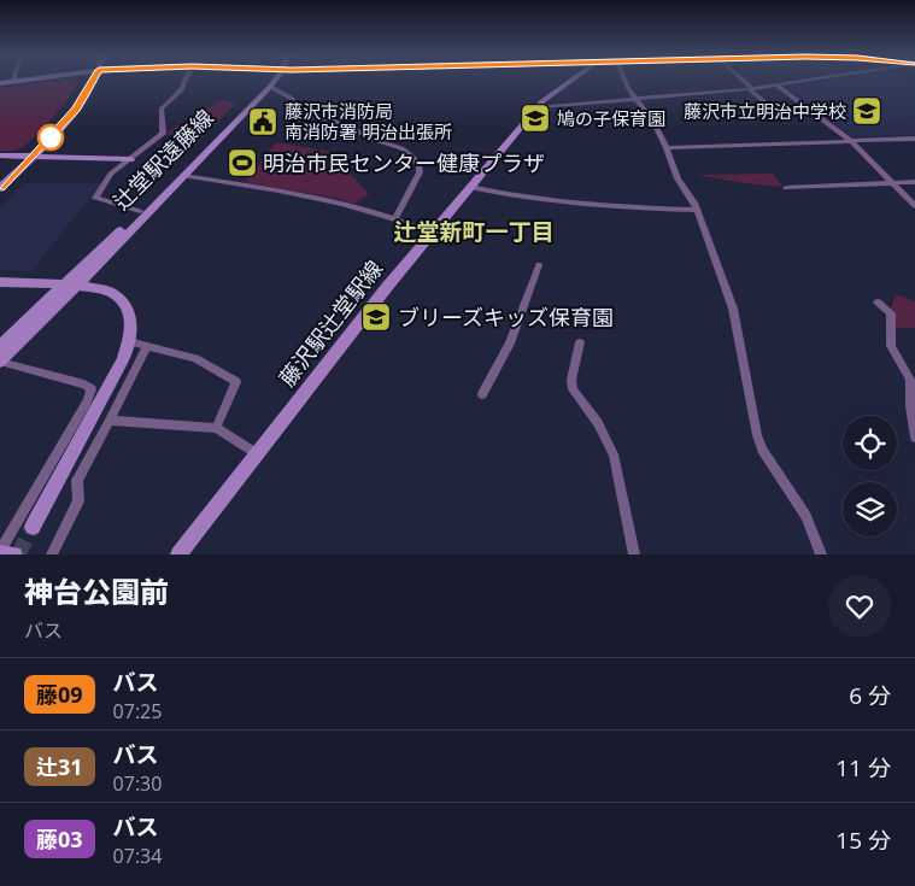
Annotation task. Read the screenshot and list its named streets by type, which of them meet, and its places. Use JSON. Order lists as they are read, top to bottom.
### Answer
{
  "streets": {
    "street": ["辻堂駅遠藤線", "藤沢駅辻堂駅線"]
  },
  "districts": ["辻堂新町一丁目"],
  "places": {
    "school or university": ["藤沢市立明治中学校", "鳩の子保育園", "ブリーズキッズ保育園"],
    "public building": ["藤沢市消防局 南消防署 明治出張所"],
    "sports": ["明治市民センター健康プラザ"]
  },
  "lines": ["bus line 藤09"],
  "page": {
    "heading": ["神台公園前", "バス"],
    "list": [
      {
        "mark": "藤09",
        "name": "バス",
        "note": "07:25",
        "value": "6 分"
      },
      {
        "mark": "辻31",
        "name": "バス",
        "note": "07:30",
        "value": "11 分"
      },
      {
        "mark": "藤03",
        "name": "バス",
        "note": "07:34",
        "value": "15 分"
      }
    ]
  }
}
